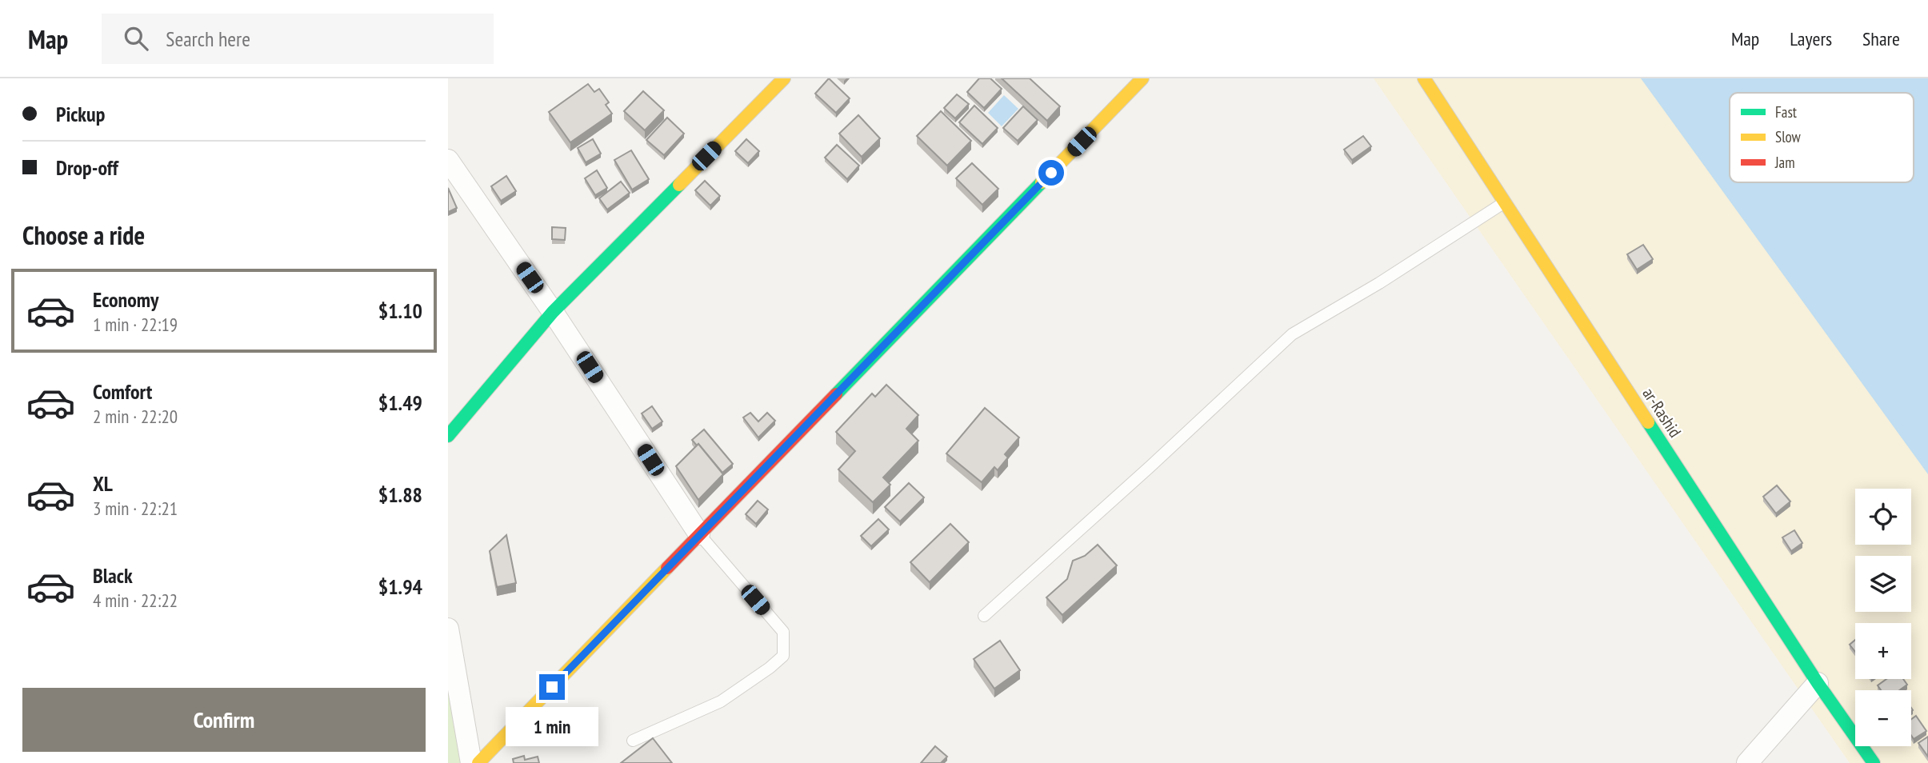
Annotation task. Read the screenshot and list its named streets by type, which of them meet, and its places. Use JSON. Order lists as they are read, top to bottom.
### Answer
{
  "streets": {
    "street": ["ar-Rashid"]
  },
  "legend": ["Fast", "Slow", "Jam"],
  "page": {
    "header": "Map",
    "search": "Search here",
    "nav": ["Map", "Layers", "Share"],
    "banner": ["Pickup", "Drop-off"],
    "heading": "Choose a ride",
    "list": [
      {
        "name": "Economy",
        "note": "1 min · 22:19",
        "value": "$1.10"
      },
      {
        "name": "Comfort",
        "note": "2 min · 22:20",
        "value": "$1.49"
      },
      {
        "name": "XL",
        "note": "3 min · 22:21",
        "value": "$1.88"
      },
      {
        "name": "Black",
        "note": "4 min · 22:22",
        "value": "$1.94"
      }
    ],
    "map_buttons": ["+", "−"],
    "buttons": "Confirm",
    "bubble": "1 min"
  }
}
